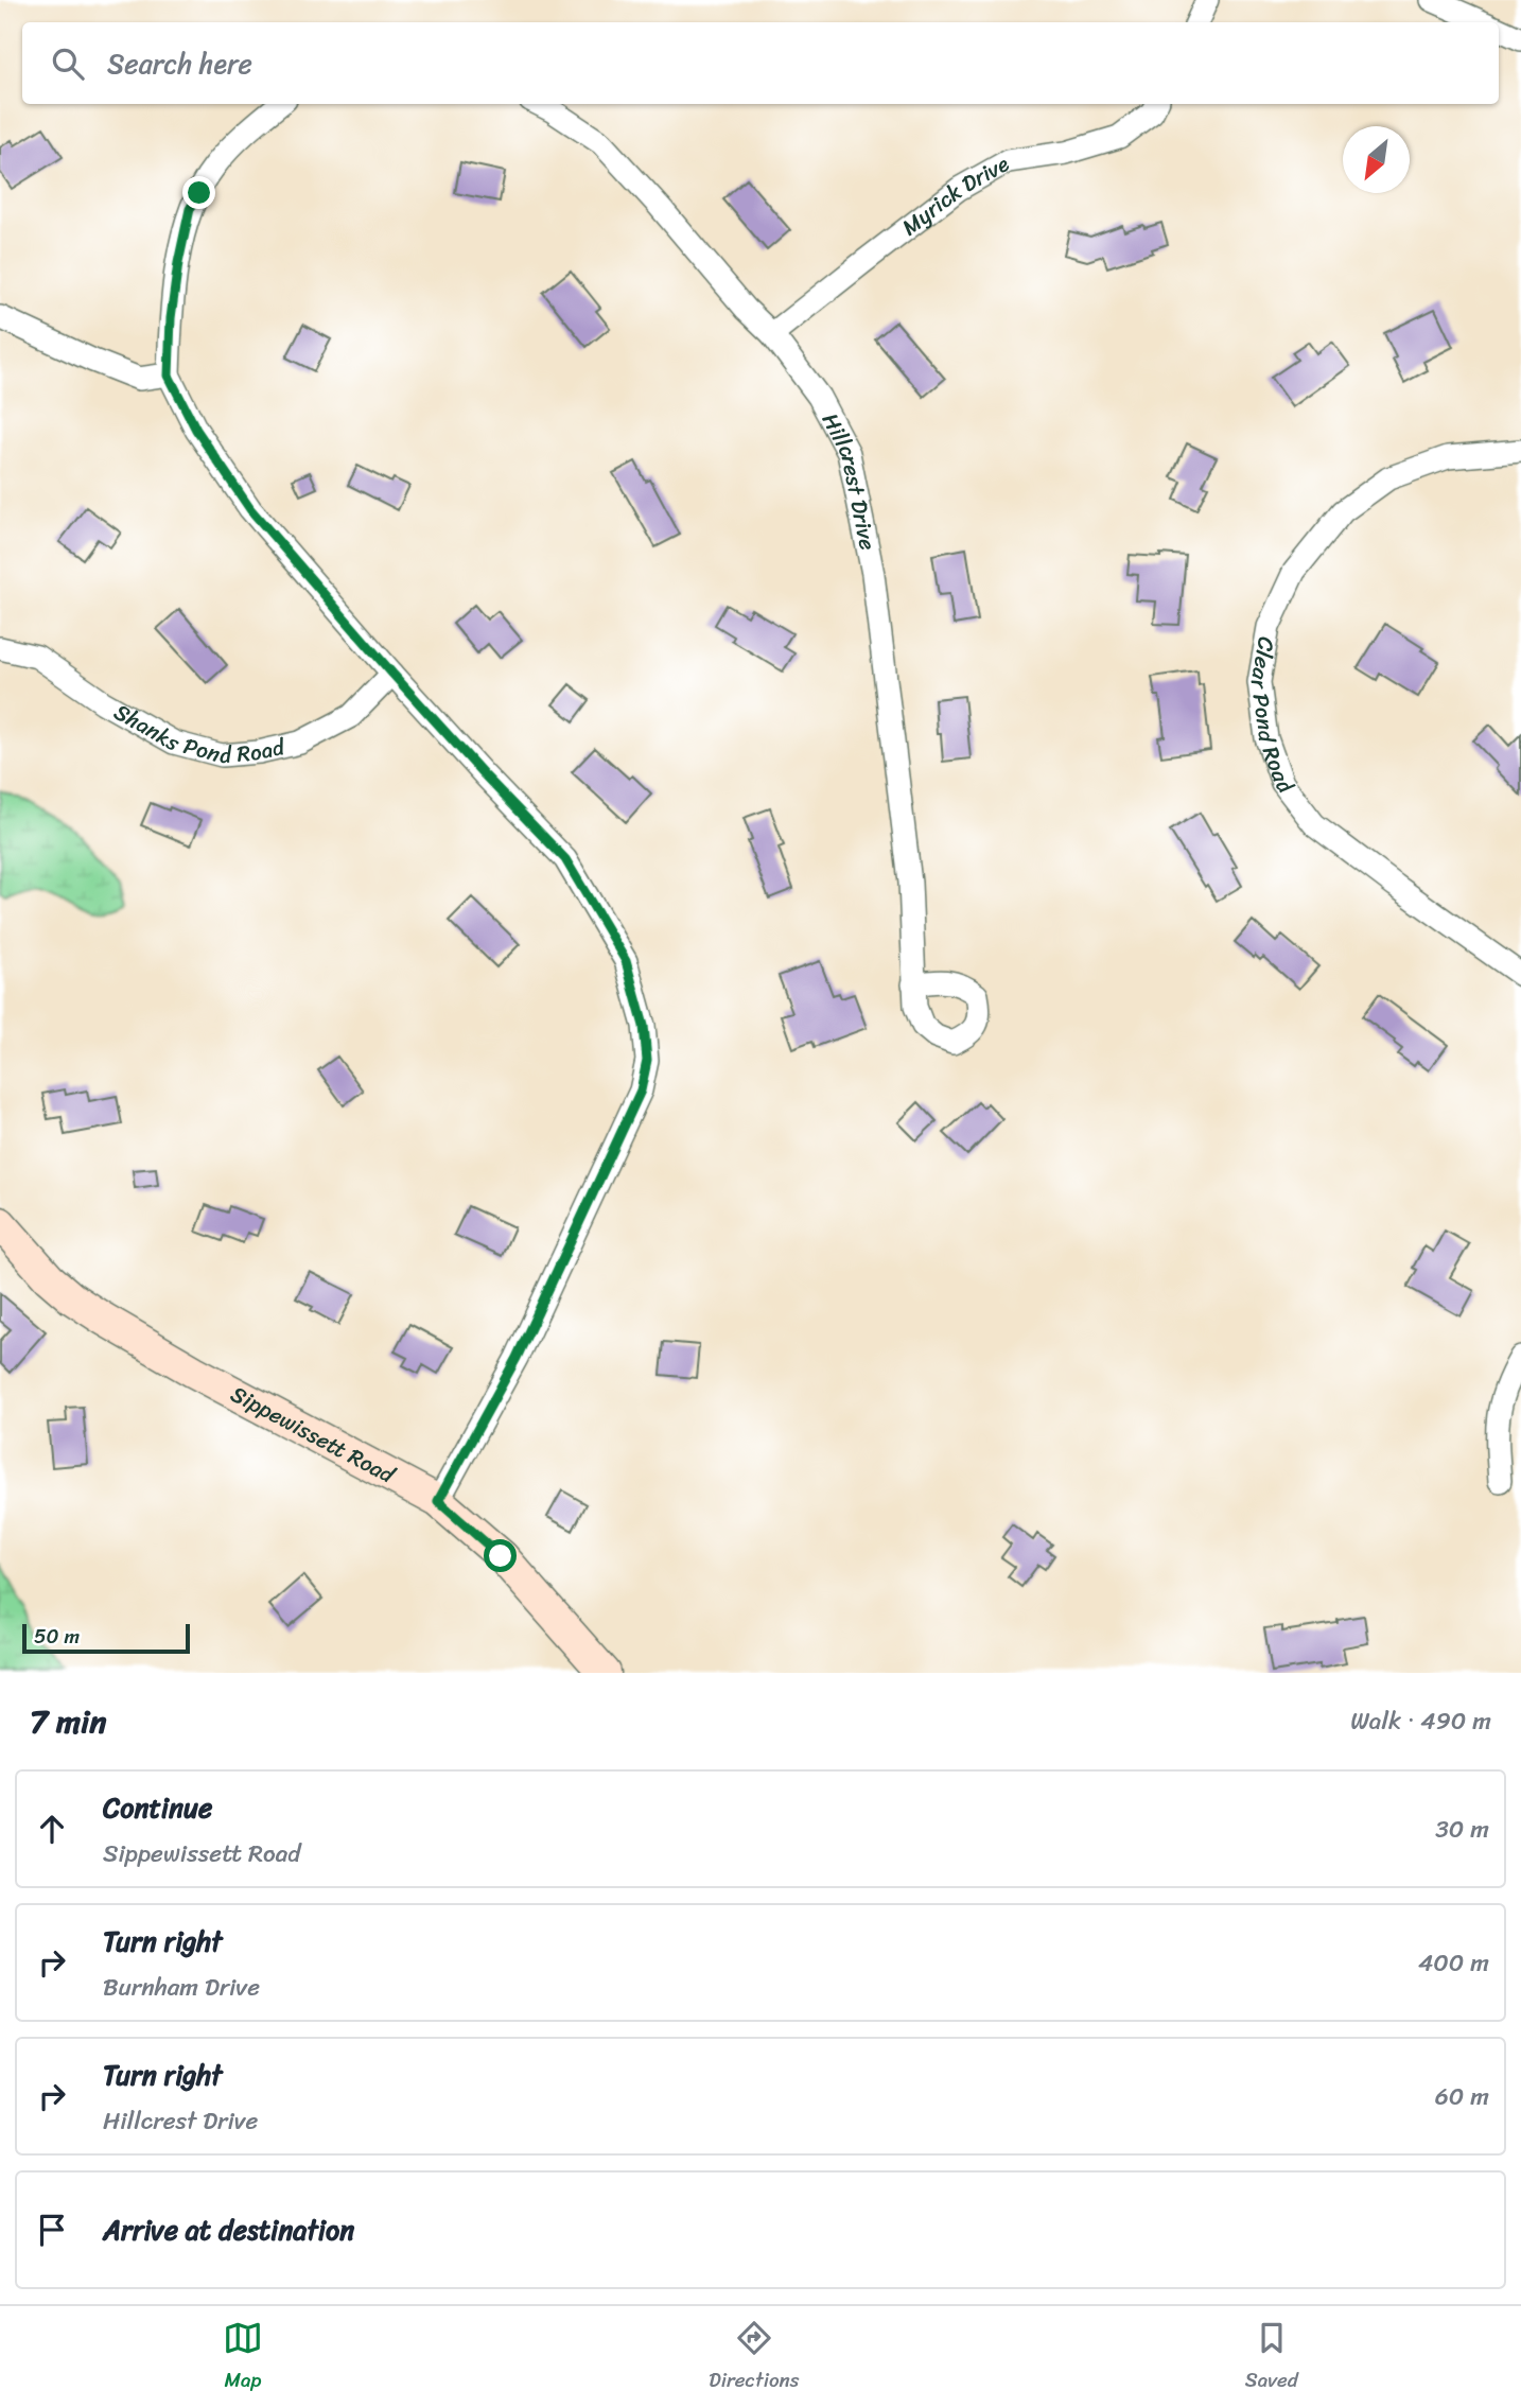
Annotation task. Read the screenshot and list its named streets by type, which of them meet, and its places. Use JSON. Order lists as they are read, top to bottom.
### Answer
{
  "streets": {
    "main road": ["Sippewissett Road"],
    "street": [
      "Myrick Drive",
      "Hillcrest Drive",
      "Clear Pond Road",
      "Shanks Pond Road"
    ]
  },
  "crossings": [
    ["Myrick Drive", "Hillcrest Drive"]
  ],
  "scale_bar": "50 m",
  "north": "bottom left",
  "page": {
    "search": "Search here",
    "scale": "50 m",
    "heading": ["7 min", "Walk · 490 m"],
    "list": [
      ["Continue", "Sippewissett Road", "30 m"],
      ["Turn right", "Burnham Drive", "400 m"],
      ["Turn right", "Hillcrest Drive", "60 m"],
      "Arrive at destination"
    ],
    "nav": ["Map", "Directions", "Saved"]
  }
}
